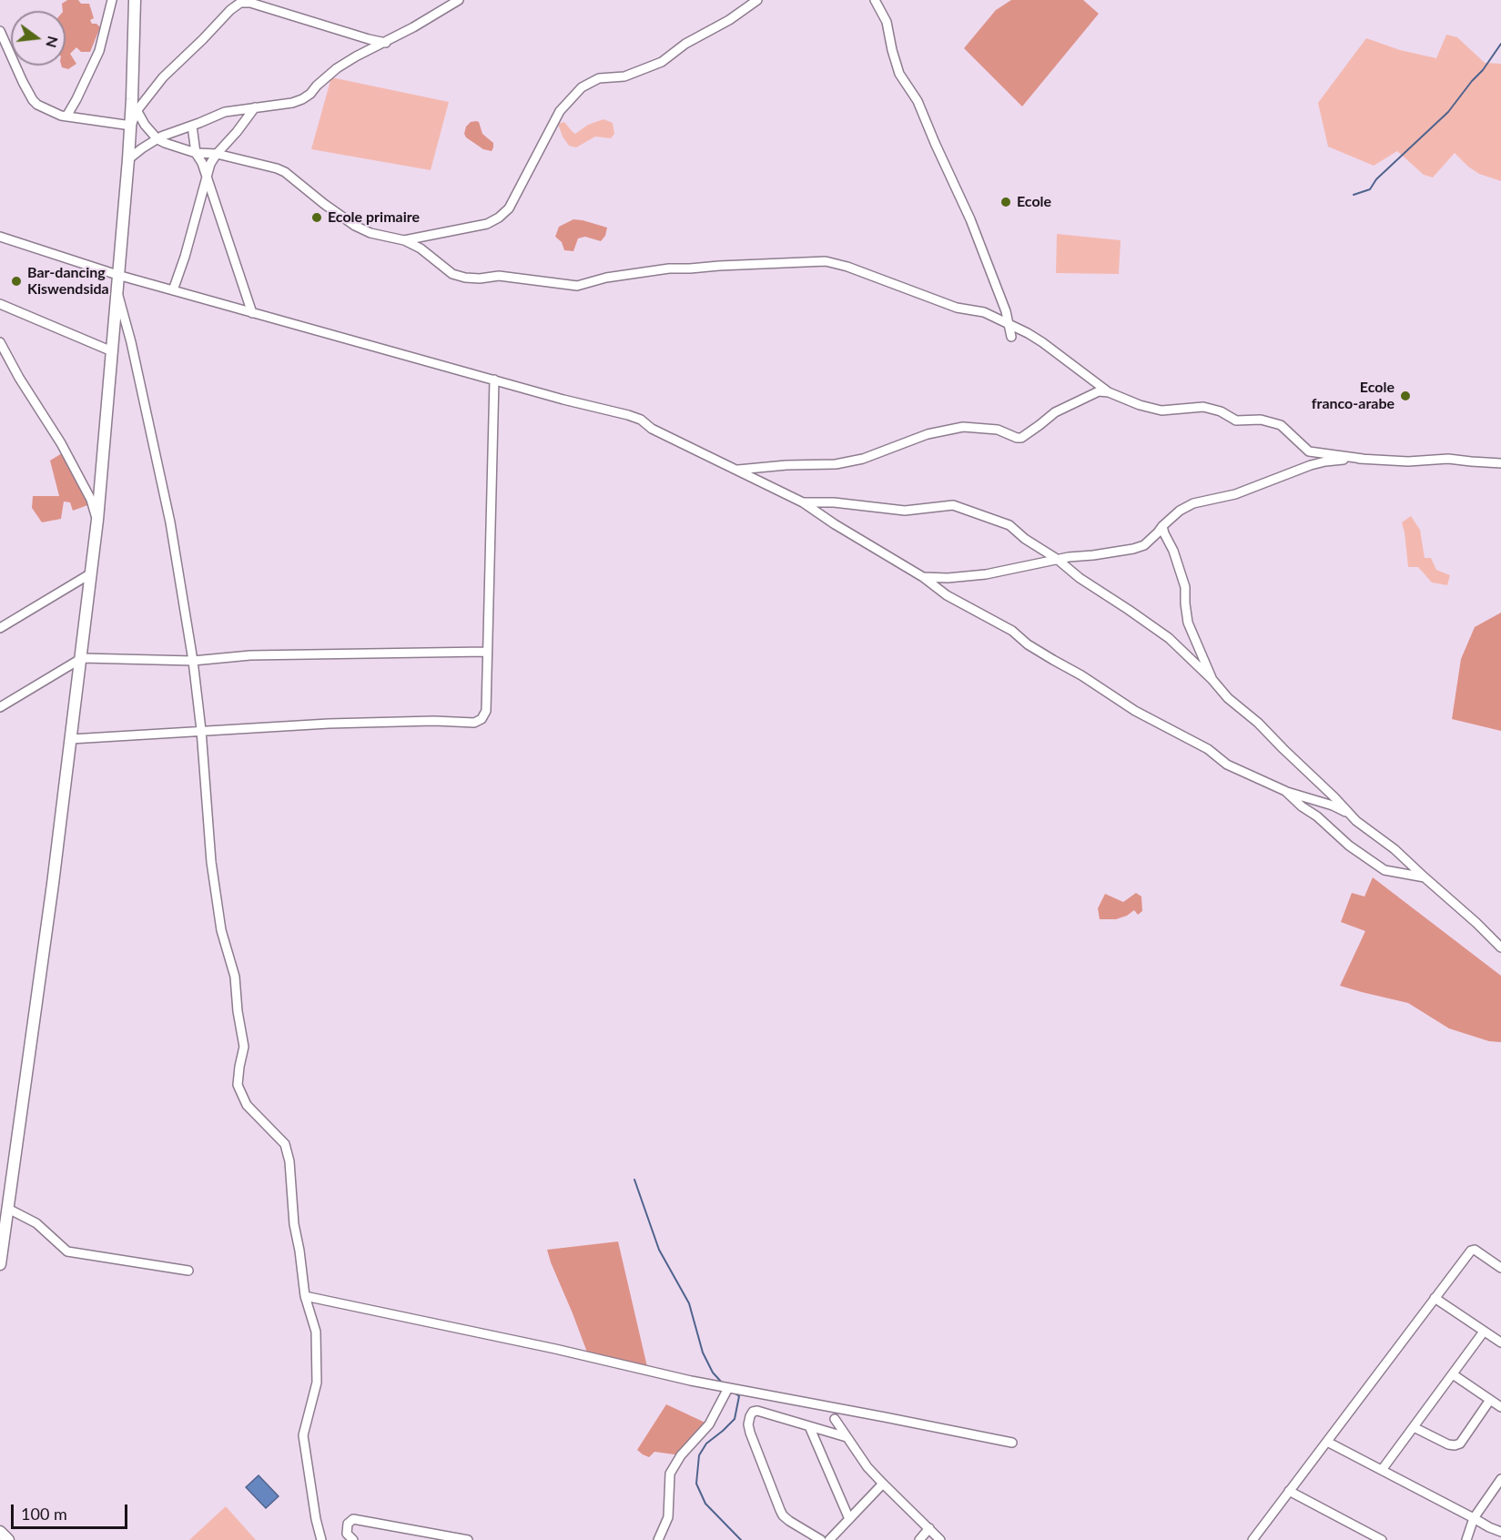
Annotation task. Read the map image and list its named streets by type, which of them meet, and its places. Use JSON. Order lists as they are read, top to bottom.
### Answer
{
  "places": [
    "Ecole",
    "Ecole primaire",
    "Bar-dancing Kiswendsida",
    "Ecole franco-arabe"
  ],
  "scale_bar": "100 m",
  "north": "right"
}
